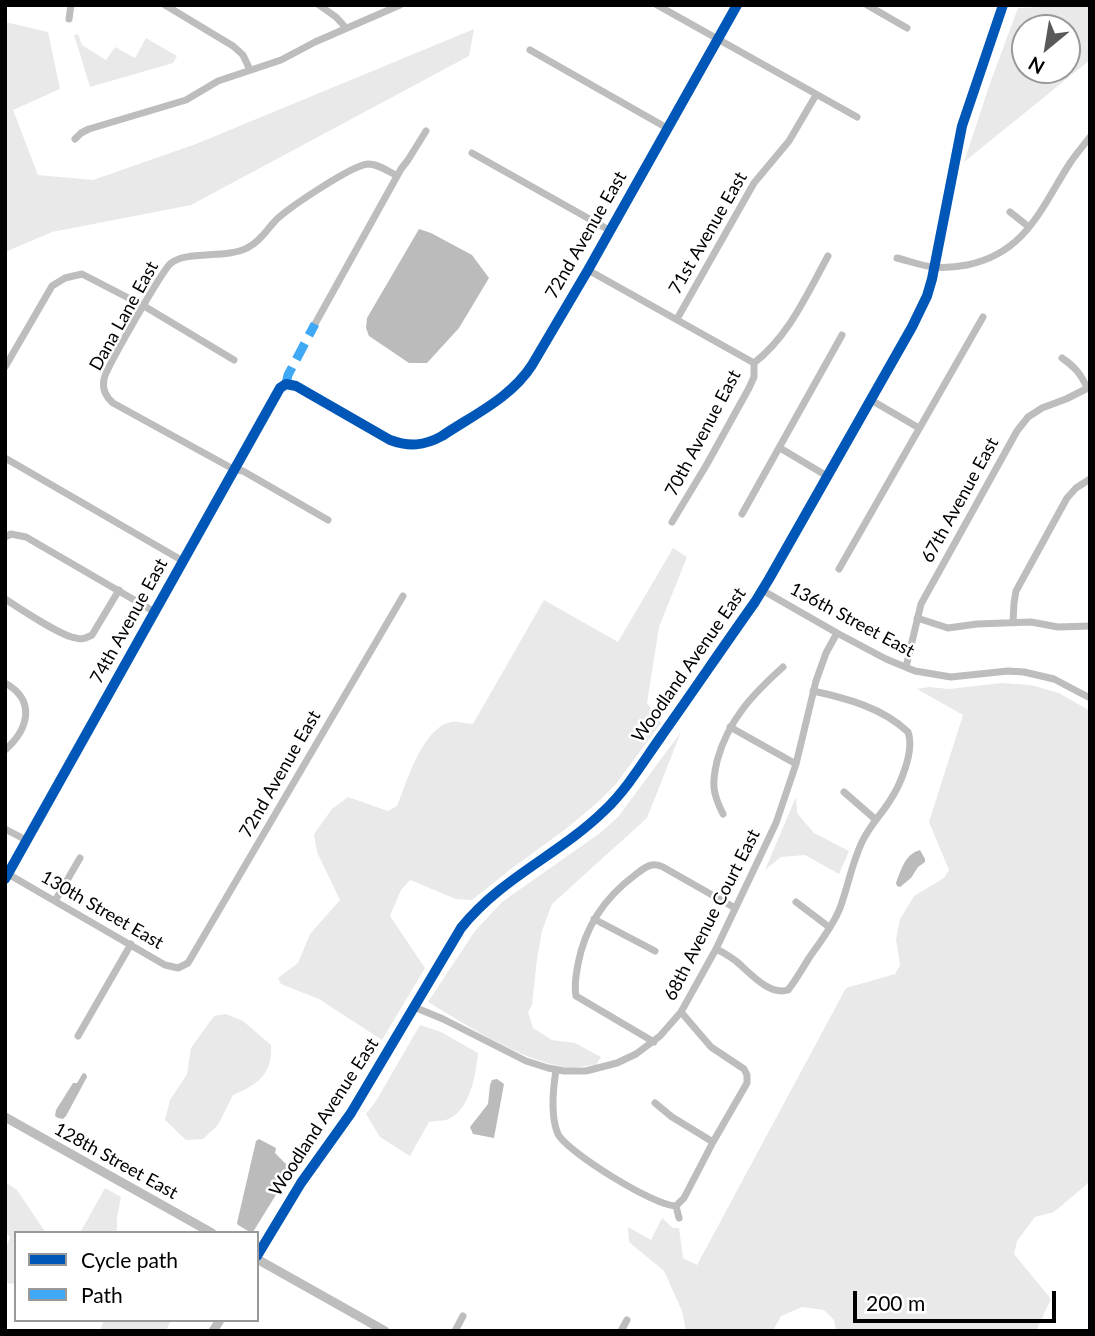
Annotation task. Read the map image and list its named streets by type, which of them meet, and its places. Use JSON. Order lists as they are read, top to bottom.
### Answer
{
  "streets": {
    "street": [
      "71st Avenue East",
      "72nd Avenue East",
      "Dana Lane East",
      "70th Avenue East",
      "67th Avenue East",
      "136th Street East",
      "74th Avenue East",
      "Woodland Avenue East",
      "130th Street East",
      "68th Avenue Court East",
      "128th Street East"
    ]
  },
  "crossings": [
    ["72nd Avenue East", "74th Avenue East"],
    ["72nd Avenue East", "130th Street East"],
    ["Dana Lane East", "74th Avenue East"],
    ["67th Avenue East", "136th Street East"],
    ["136th Street East", "Woodland Avenue East"],
    ["136th Street East", "68th Avenue Court East"],
    ["74th Avenue East", "130th Street East"],
    ["Woodland Avenue East", "68th Avenue Court East"]
  ],
  "legend": ["Cycle path", "Path"],
  "scale_bar": "200 m",
  "north": "bottom left"
}
